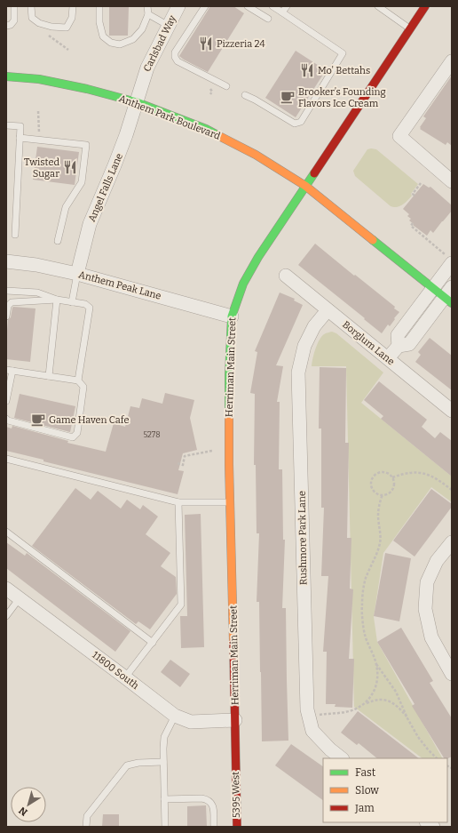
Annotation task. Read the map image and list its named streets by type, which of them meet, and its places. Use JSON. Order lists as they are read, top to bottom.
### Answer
{
  "streets": {
    "main road": ["Anthem Park Boulevard", "Herriman Main Street", "5395 West"],
    "street": [
      "Carlsbad Way",
      "Angel Falls Lane",
      "Anthem Peak Lane",
      "Borglum Lane",
      "Rushmore Park Lane",
      "11800 South"
    ]
  },
  "crossings": [
    ["Carlsbad Way", "Anthem Park Boulevard"],
    ["Carlsbad Way", "Angel Falls Lane"],
    ["Anthem Park Boulevard", "Angel Falls Lane"],
    ["Anthem Park Boulevard", "Herriman Main Street"],
    ["Angel Falls Lane", "Anthem Peak Lane"],
    ["Anthem Peak Lane", "Herriman Main Street"],
    ["Borglum Lane", "Rushmore Park Lane"],
    ["Herriman Main Street", "11800 South"],
    ["Herriman Main Street", "5395 West"]
  ],
  "places": {
    "restaurant": ["Pizzeria 24", "Mo' Bettahs", "Twisted Sugar"],
    "cafe": ["Brooker’s Founding Flavors Ice Cream", "Game Haven Cafe"]
  },
  "house_numbers": ["5278"],
  "legend": ["Fast", "Slow", "Jam"],
  "north": "bottom left"
}
